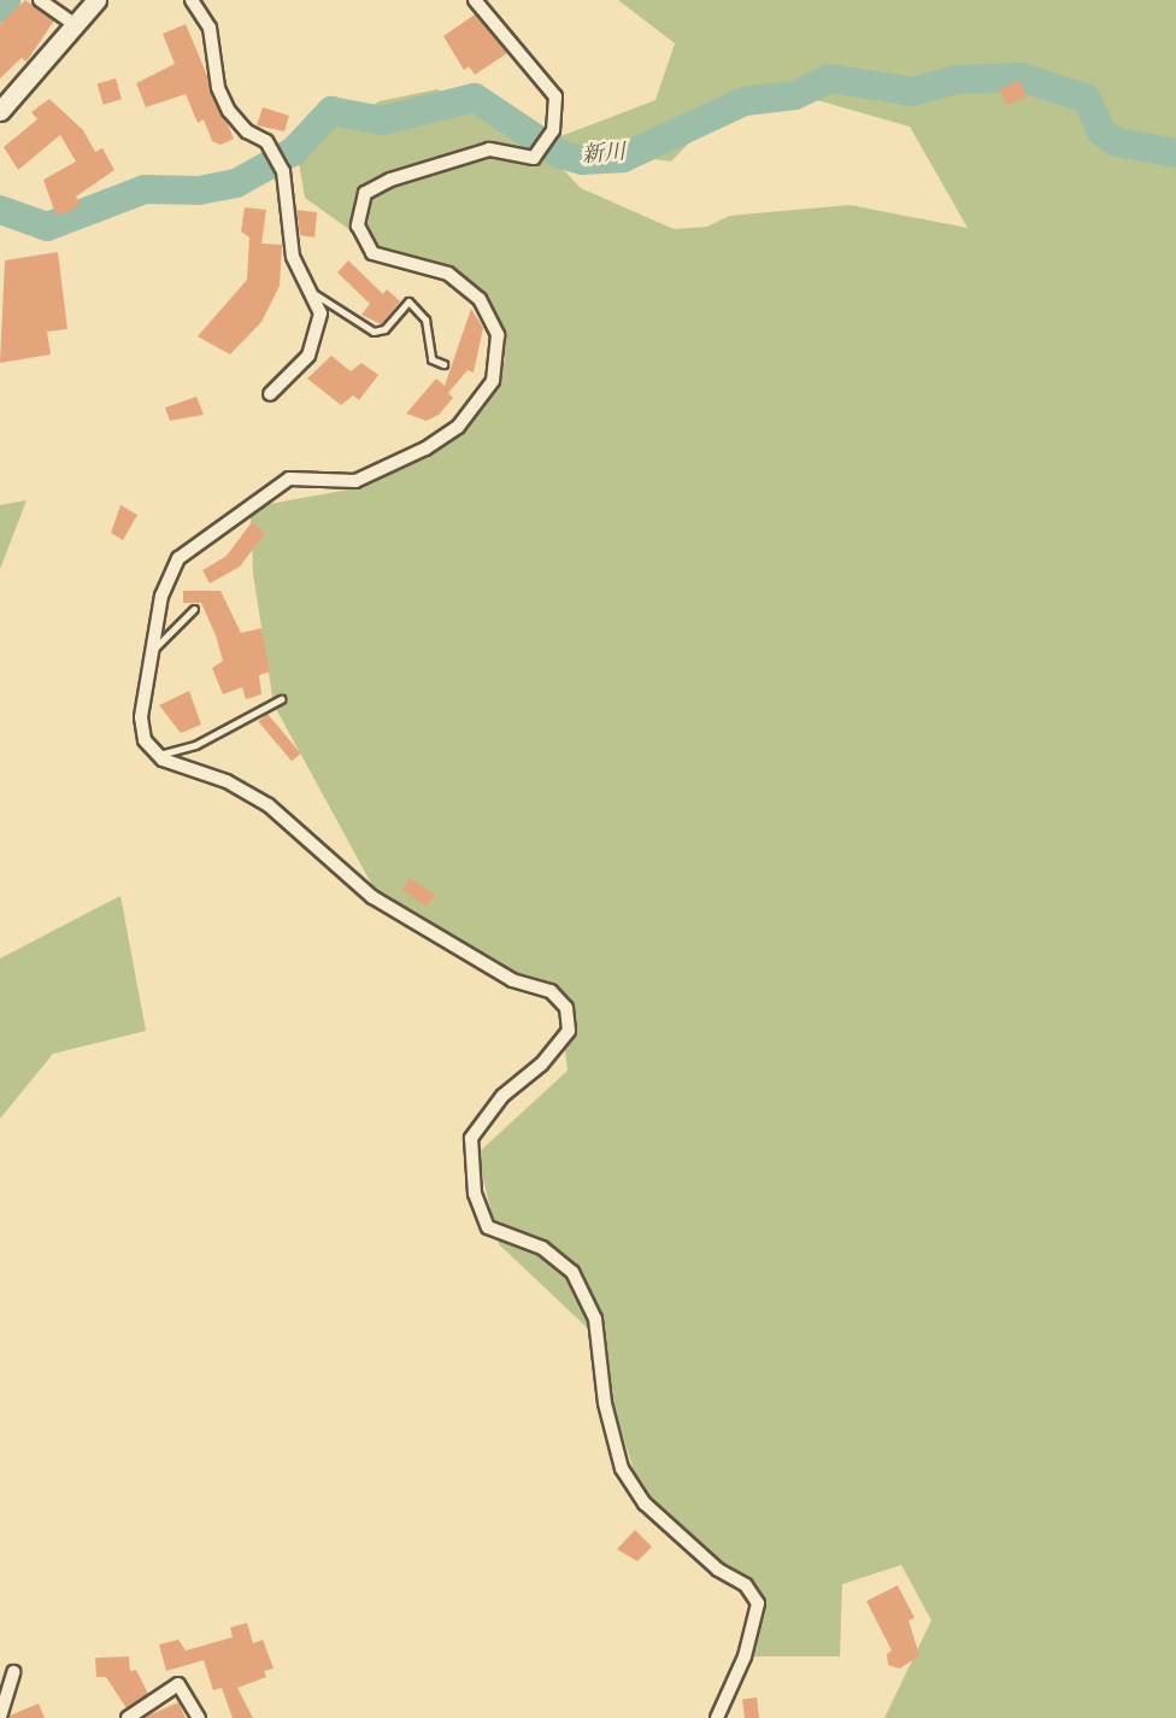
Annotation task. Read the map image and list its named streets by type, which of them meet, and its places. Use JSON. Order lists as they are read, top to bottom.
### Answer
{
  "water": ["新川"]
}
